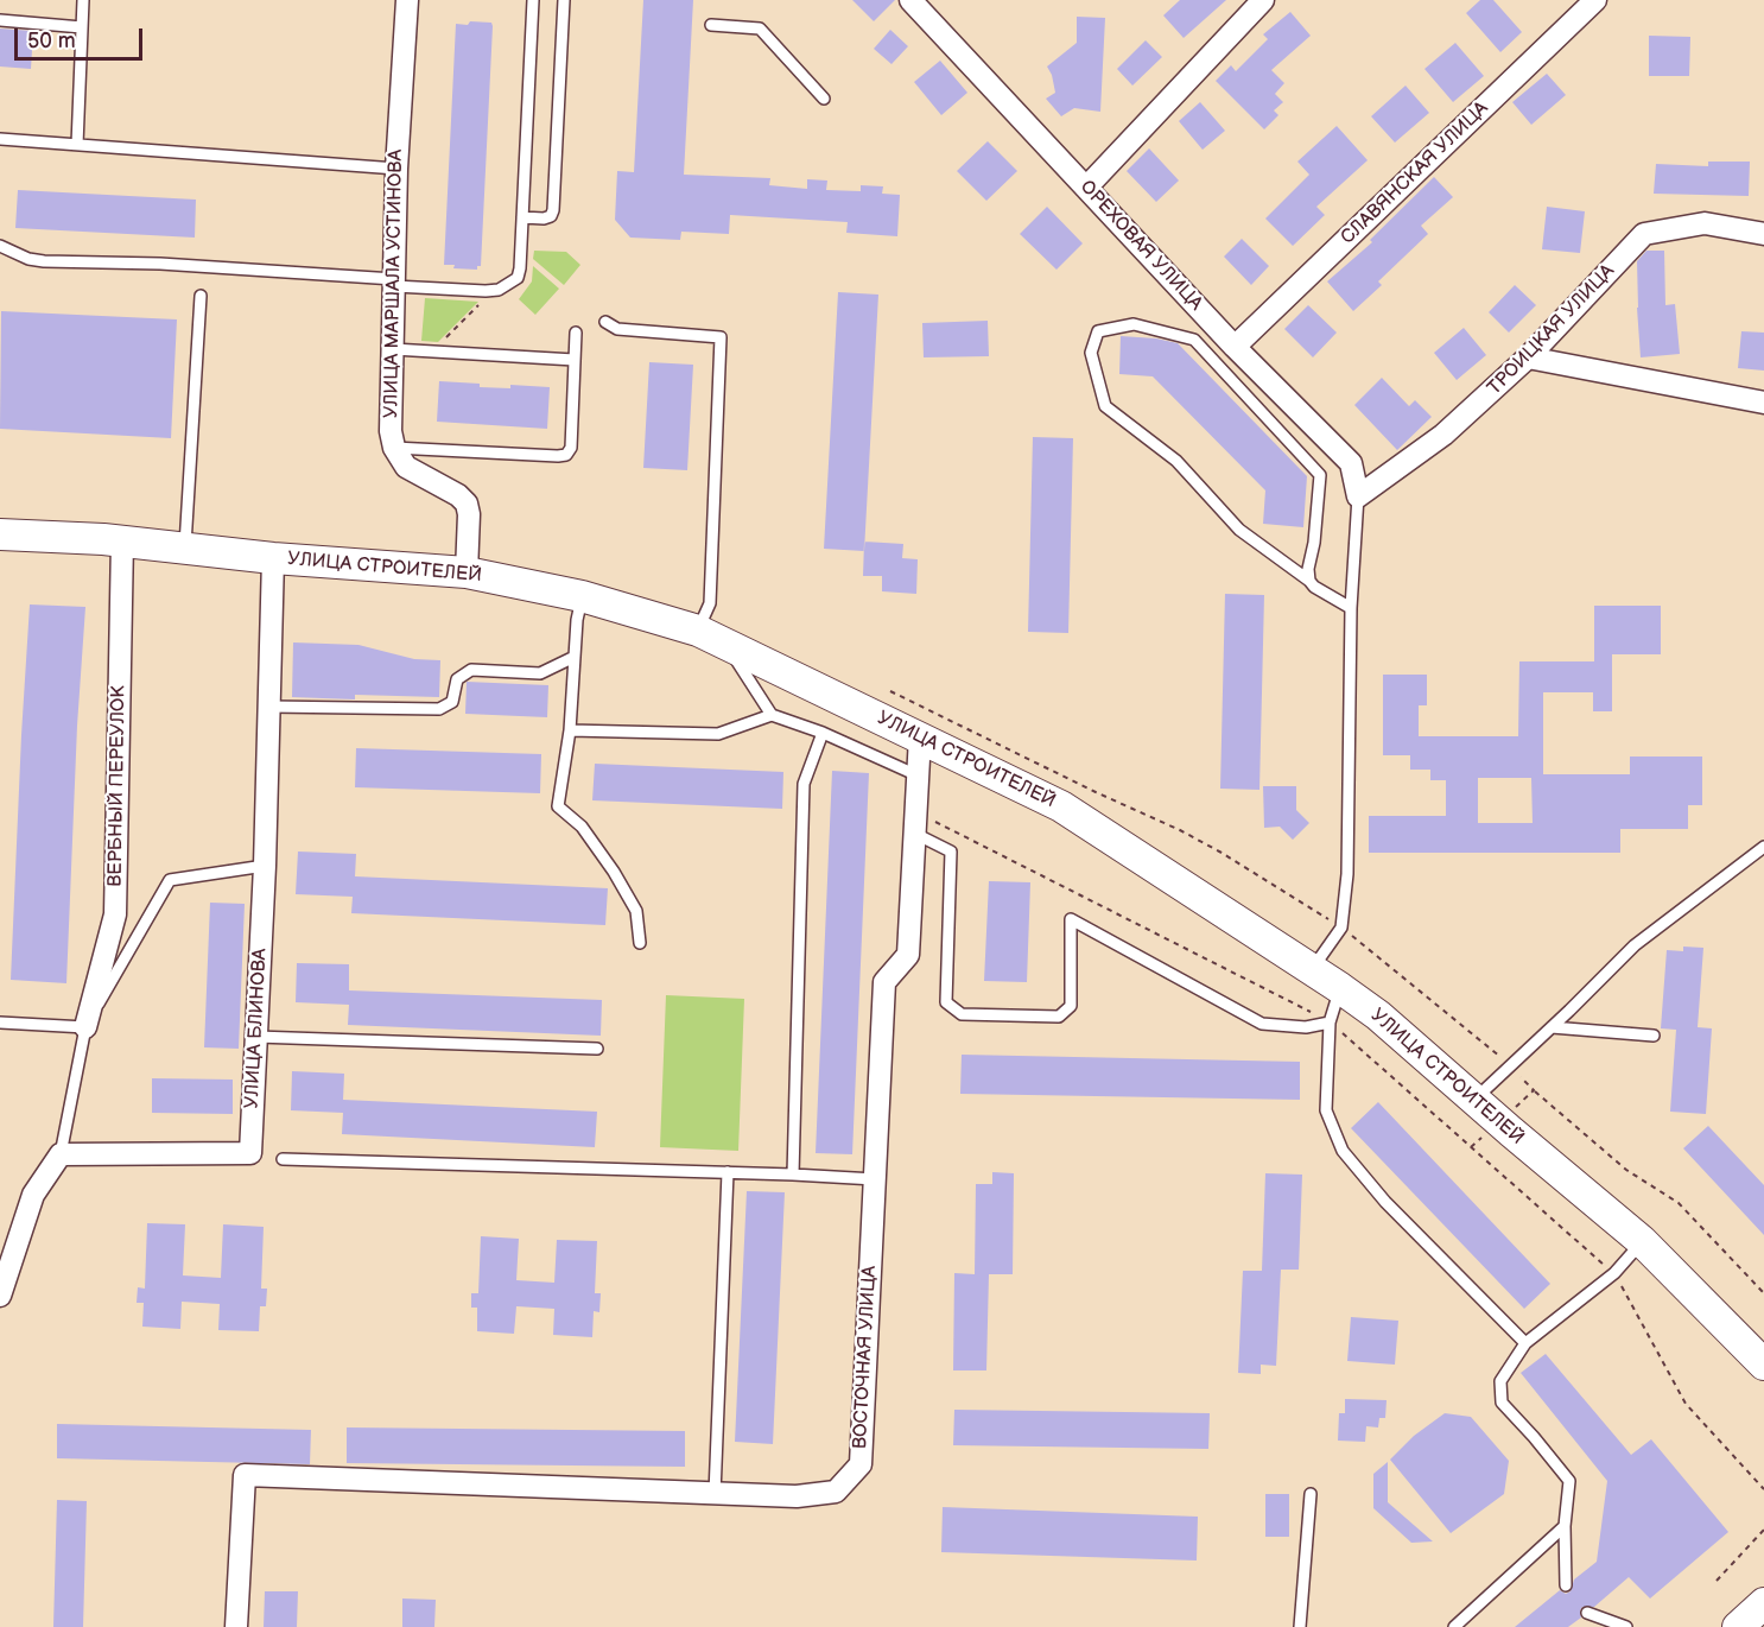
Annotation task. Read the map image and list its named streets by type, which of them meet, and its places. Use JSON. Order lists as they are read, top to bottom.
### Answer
{
  "streets": {
    "main road": ["УЛИЦА СТРОИТЕЛЕЙ"],
    "street": [
      "СЛАВЯНСКАЯ УЛИЦА",
      "ОРЕХОВАЯ УЛИЦА",
      "УЛИЦА МАРШАЛА УСТИНОВА",
      "ТРОИЦКАЯ УЛИЦА",
      "ВЕРБНЫЙ ПЕРЕУЛОК",
      "УЛИЦА БЛИНОВА",
      "ВОСТОЧНАЯ УЛИЦА"
    ]
  },
  "crossings": [
    ["СЛАВЯНСКАЯ УЛИЦА", "ОРЕХОВАЯ УЛИЦА"],
    ["ОРЕХОВАЯ УЛИЦА", "ТРОИЦКАЯ УЛИЦА"],
    ["УЛИЦА МАРШАЛА УСТИНОВА", "УЛИЦА СТРОИТЕЛЕЙ"],
    ["УЛИЦА СТРОИТЕЛЕЙ", "ВЕРБНЫЙ ПЕРЕУЛОК"],
    ["УЛИЦА СТРОИТЕЛЕЙ", "УЛИЦА БЛИНОВА"],
    ["УЛИЦА СТРОИТЕЛЕЙ", "ВОСТОЧНАЯ УЛИЦА"]
  ],
  "scale_bar": "50 m"
}
